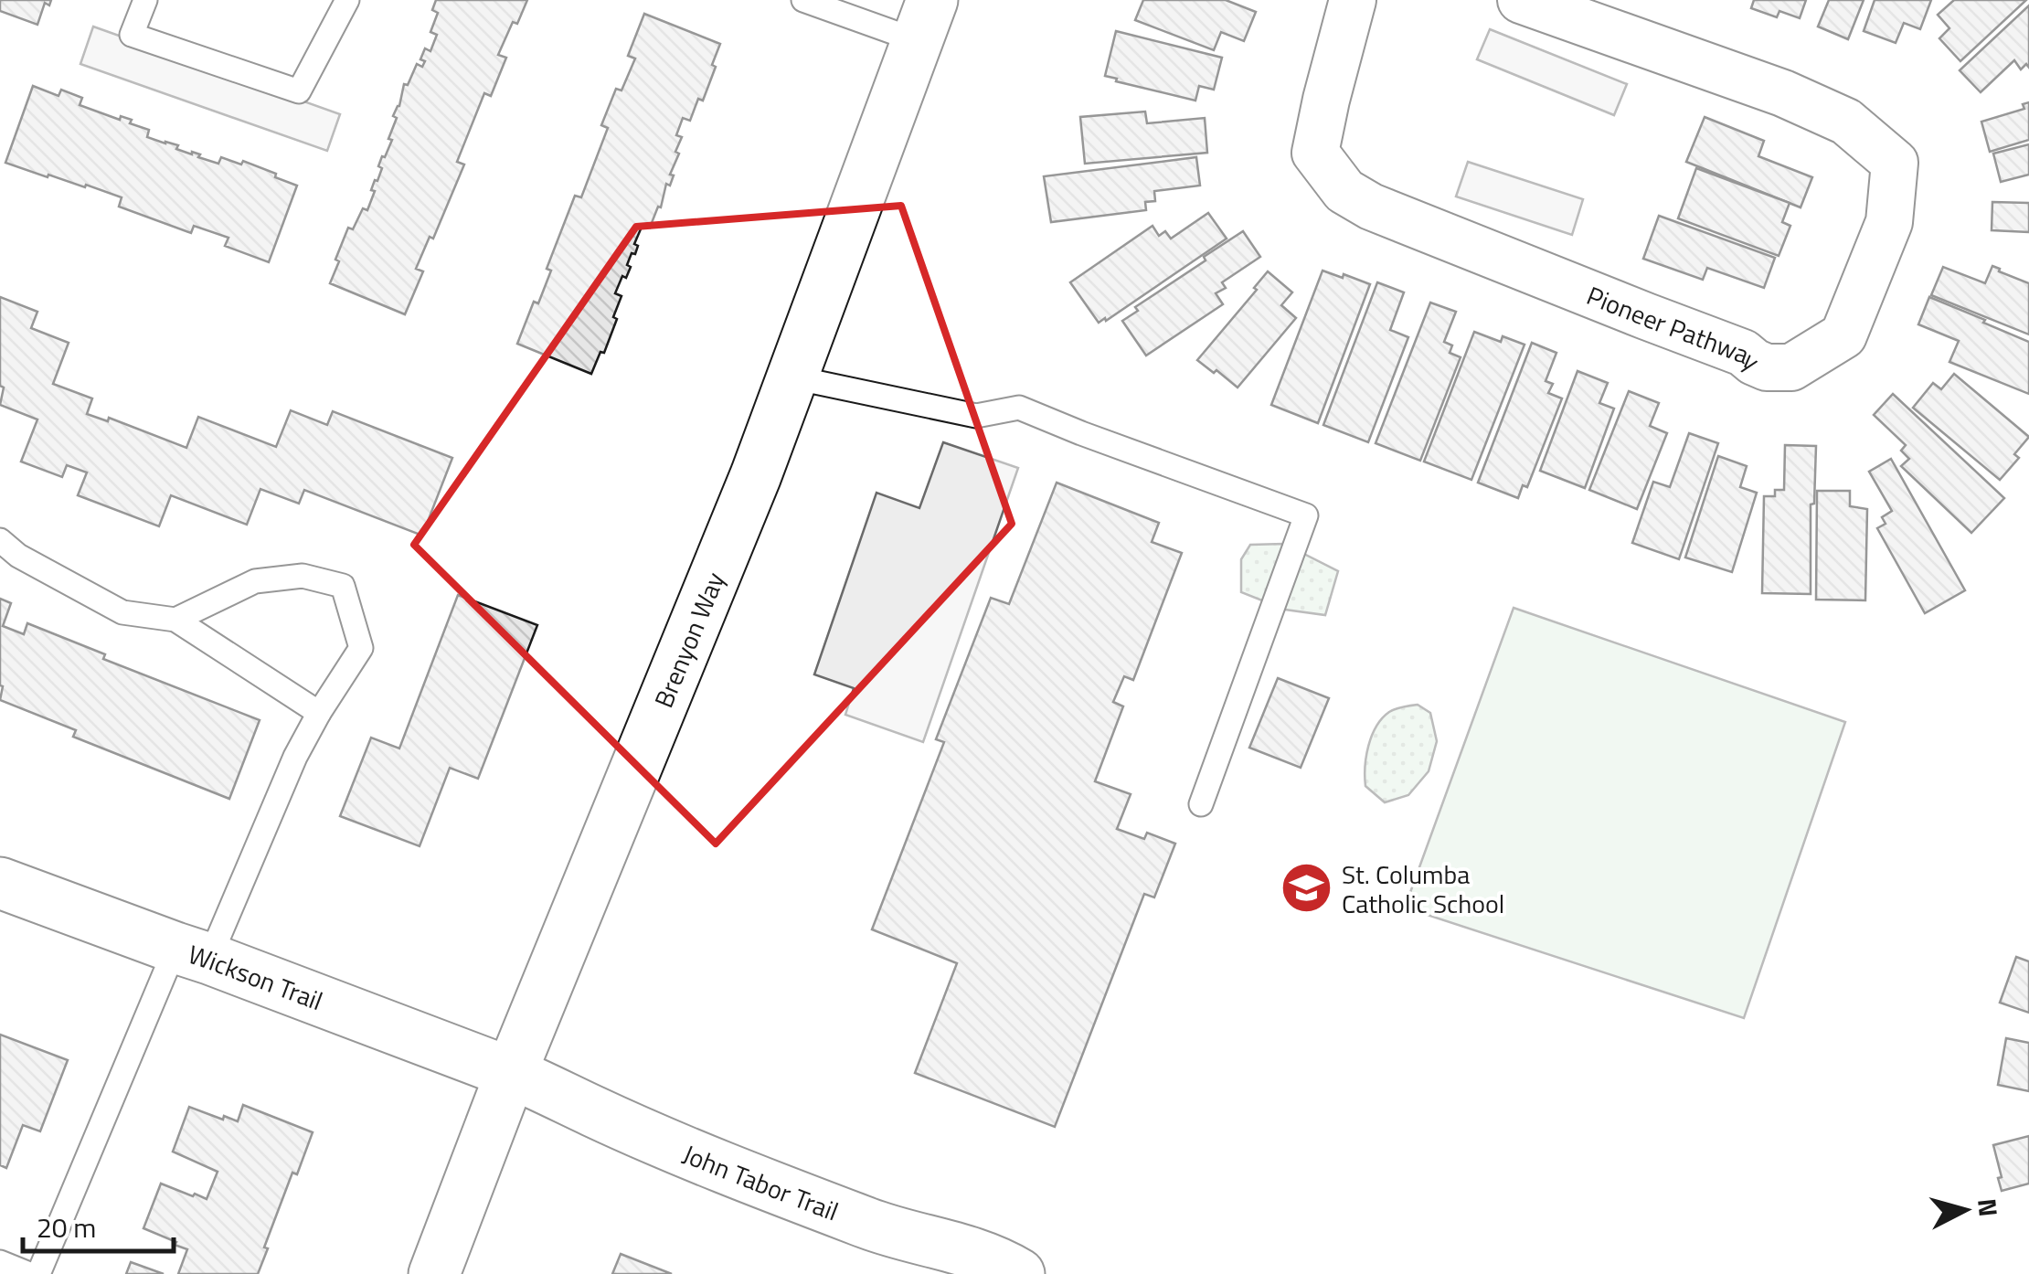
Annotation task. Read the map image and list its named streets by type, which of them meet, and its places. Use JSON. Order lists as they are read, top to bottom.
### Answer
{
  "streets": {
    "street": [
      "Pioneer Pathway",
      "Brenyon Way",
      "Wickson Trail",
      "John Tabor Trail"
    ]
  },
  "crossings": [
    ["Brenyon Way", "Wickson Trail"],
    ["Brenyon Way", "John Tabor Trail"],
    ["Wickson Trail", "John Tabor Trail"]
  ],
  "places": {
    "school or university": ["St. Columba Catholic School"]
  },
  "scale_bar": "20 m",
  "north": "right"
}
